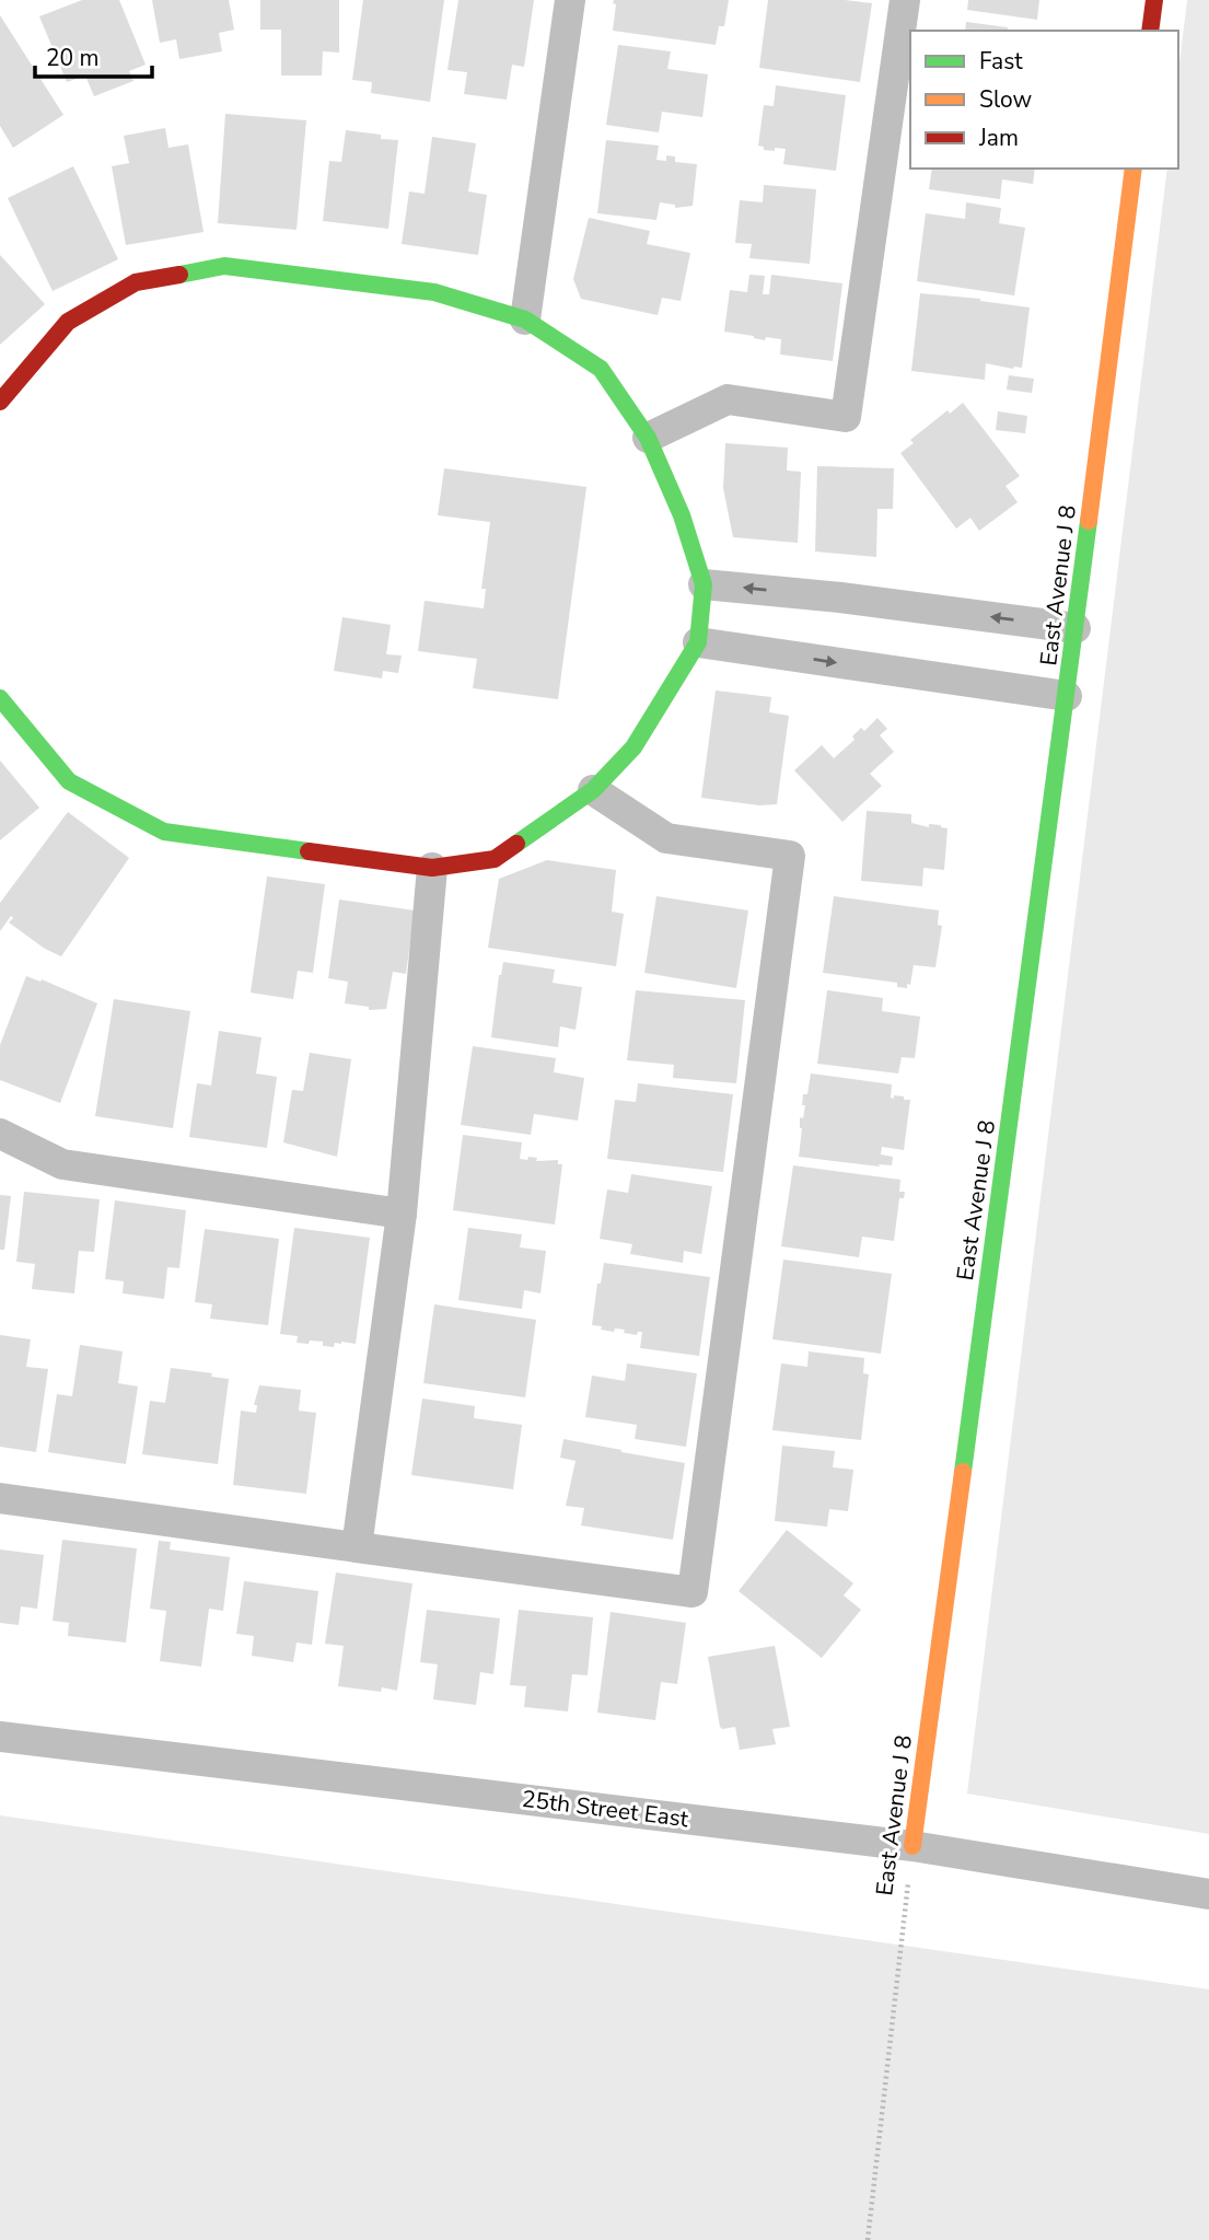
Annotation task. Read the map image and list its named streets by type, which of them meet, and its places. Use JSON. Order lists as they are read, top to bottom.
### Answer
{
  "streets": {
    "street": ["East Avenue J 8", "25th Street East"]
  },
  "crossings": [
    ["East Avenue J 8", "25th Street East"]
  ],
  "legend": ["Fast", "Slow", "Jam"],
  "scale_bar": "20 m"
}
